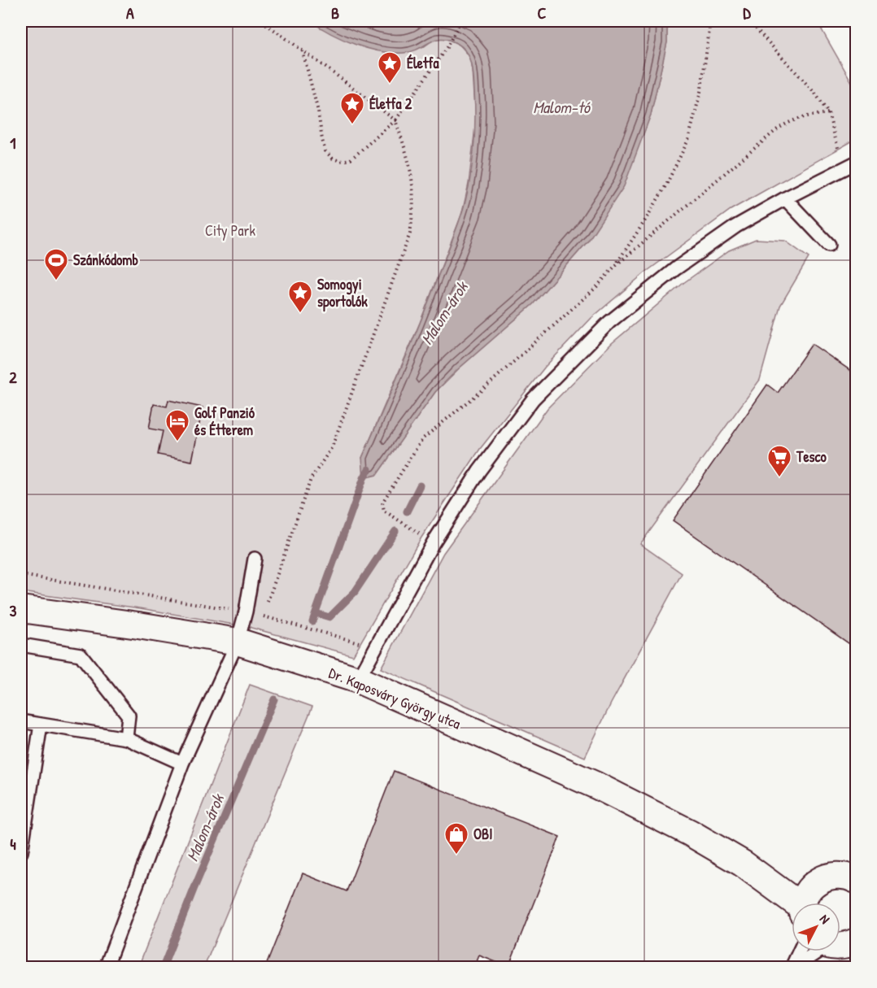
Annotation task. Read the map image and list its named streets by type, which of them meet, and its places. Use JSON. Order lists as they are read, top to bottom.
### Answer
{
  "streets": {
    "street": ["Dr. Kaposváry György utca"]
  },
  "water": ["Malom-tó", "Malom-árok"],
  "parks": ["City Park"],
  "places": {
    "place": ["Életfa", "Életfa 2", "Somogyi sportolók"],
    "sports": ["Szánkódomb"],
    "hotel": ["Golf Panzió és Étterem"],
    "supermarket": ["Tesco"],
    "shop": ["OBI"]
  },
  "north": "top right",
  "grid": {
    "columns": [
      "A",
      "B",
      "C",
      "D"
    ],
    "rows": [
      "1",
      "2",
      "3",
      "4"
    ]
  }
}
